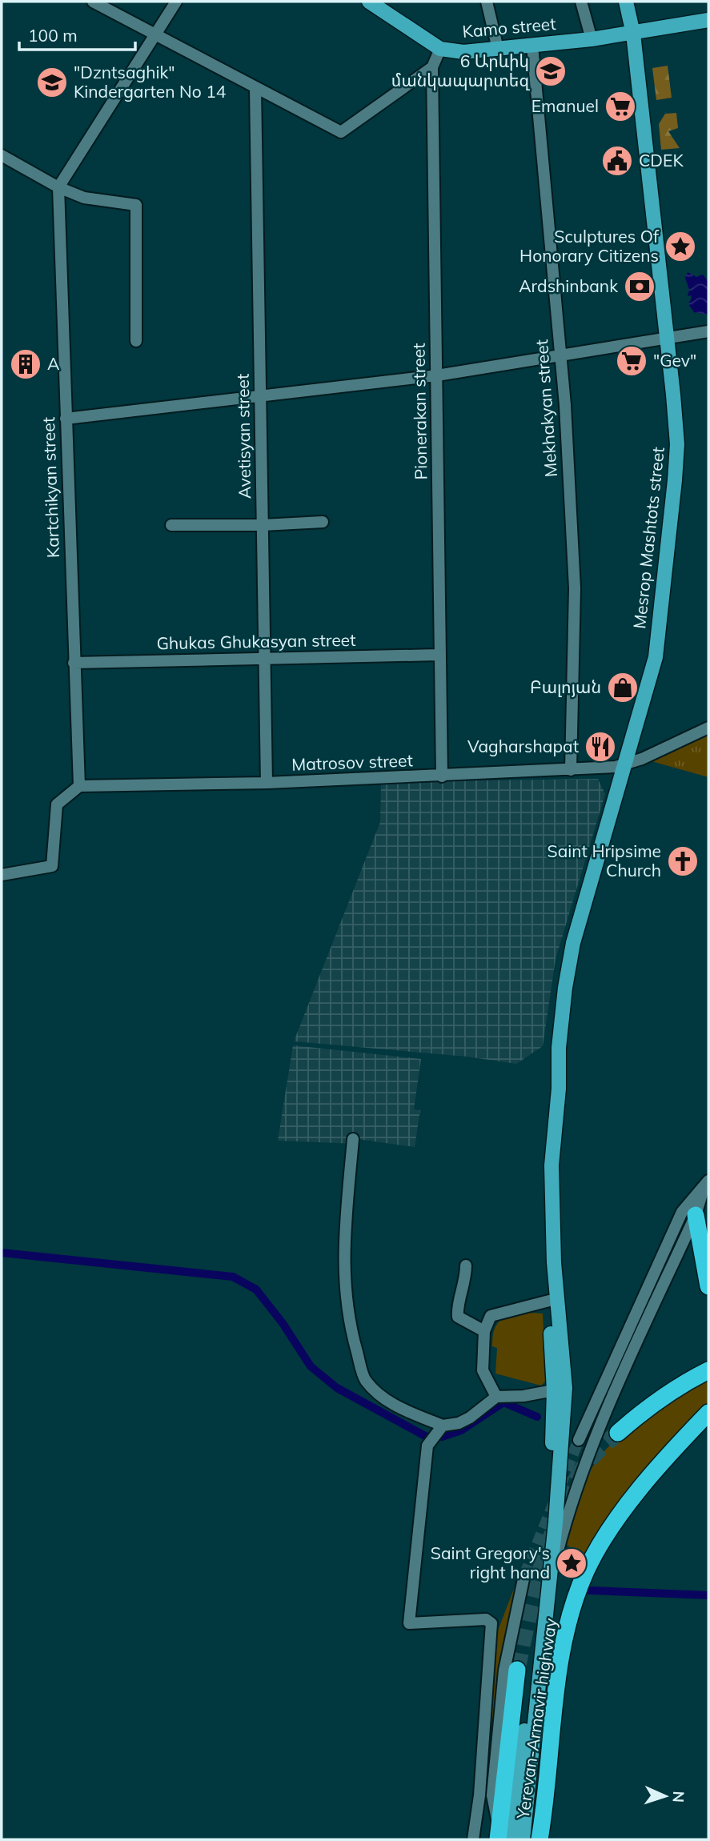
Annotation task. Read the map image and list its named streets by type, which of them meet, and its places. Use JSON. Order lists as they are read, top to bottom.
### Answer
{
  "streets": {
    "highway": ["Yerevan-Armavir highway"],
    "main road": ["Kamo street", "Mesrop Mashtots street"],
    "street": [
      "Mekhakyan street",
      "Pionerakan street",
      "Avetisyan street",
      "Kartchikyan street",
      "Ghukas Ghukasyan street",
      "Matrosov street"
    ]
  },
  "crossings": [
    ["Kamo street", "Mekhakyan street"],
    ["Kamo street", "Pionerakan street"],
    ["Kamo street", "Mesrop Mashtots street"],
    ["Mekhakyan street", "Matrosov street"],
    ["Pionerakan street", "Ghukas Ghukasyan street"],
    ["Pionerakan street", "Matrosov street"],
    ["Avetisyan street", "Ghukas Ghukasyan street"],
    ["Avetisyan street", "Matrosov street"],
    ["Kartchikyan street", "Ghukas Ghukasyan street"],
    ["Kartchikyan street", "Matrosov street"],
    ["Mesrop Mashtots street", "Matrosov street"]
  ],
  "places": {
    "school or university": ["6 Արևիկ մանկապարտեզ", "\"Dzntsaghik\" Kindergarten No 14"],
    "supermarket": ["Emanuel", "\"Gev\""],
    "public building": ["CDEK"],
    "place": ["Sculptures Of Honorary Citizens", "Saint Gregory's right hand"],
    "bank": ["Ardshinbank"],
    "building": ["A"],
    "shop": ["Բալոյան"],
    "restaurant": ["Vagharshapat"],
    "church": ["Saint Hripsime Church"]
  },
  "scale_bar": "100 m",
  "north": "right"
}
